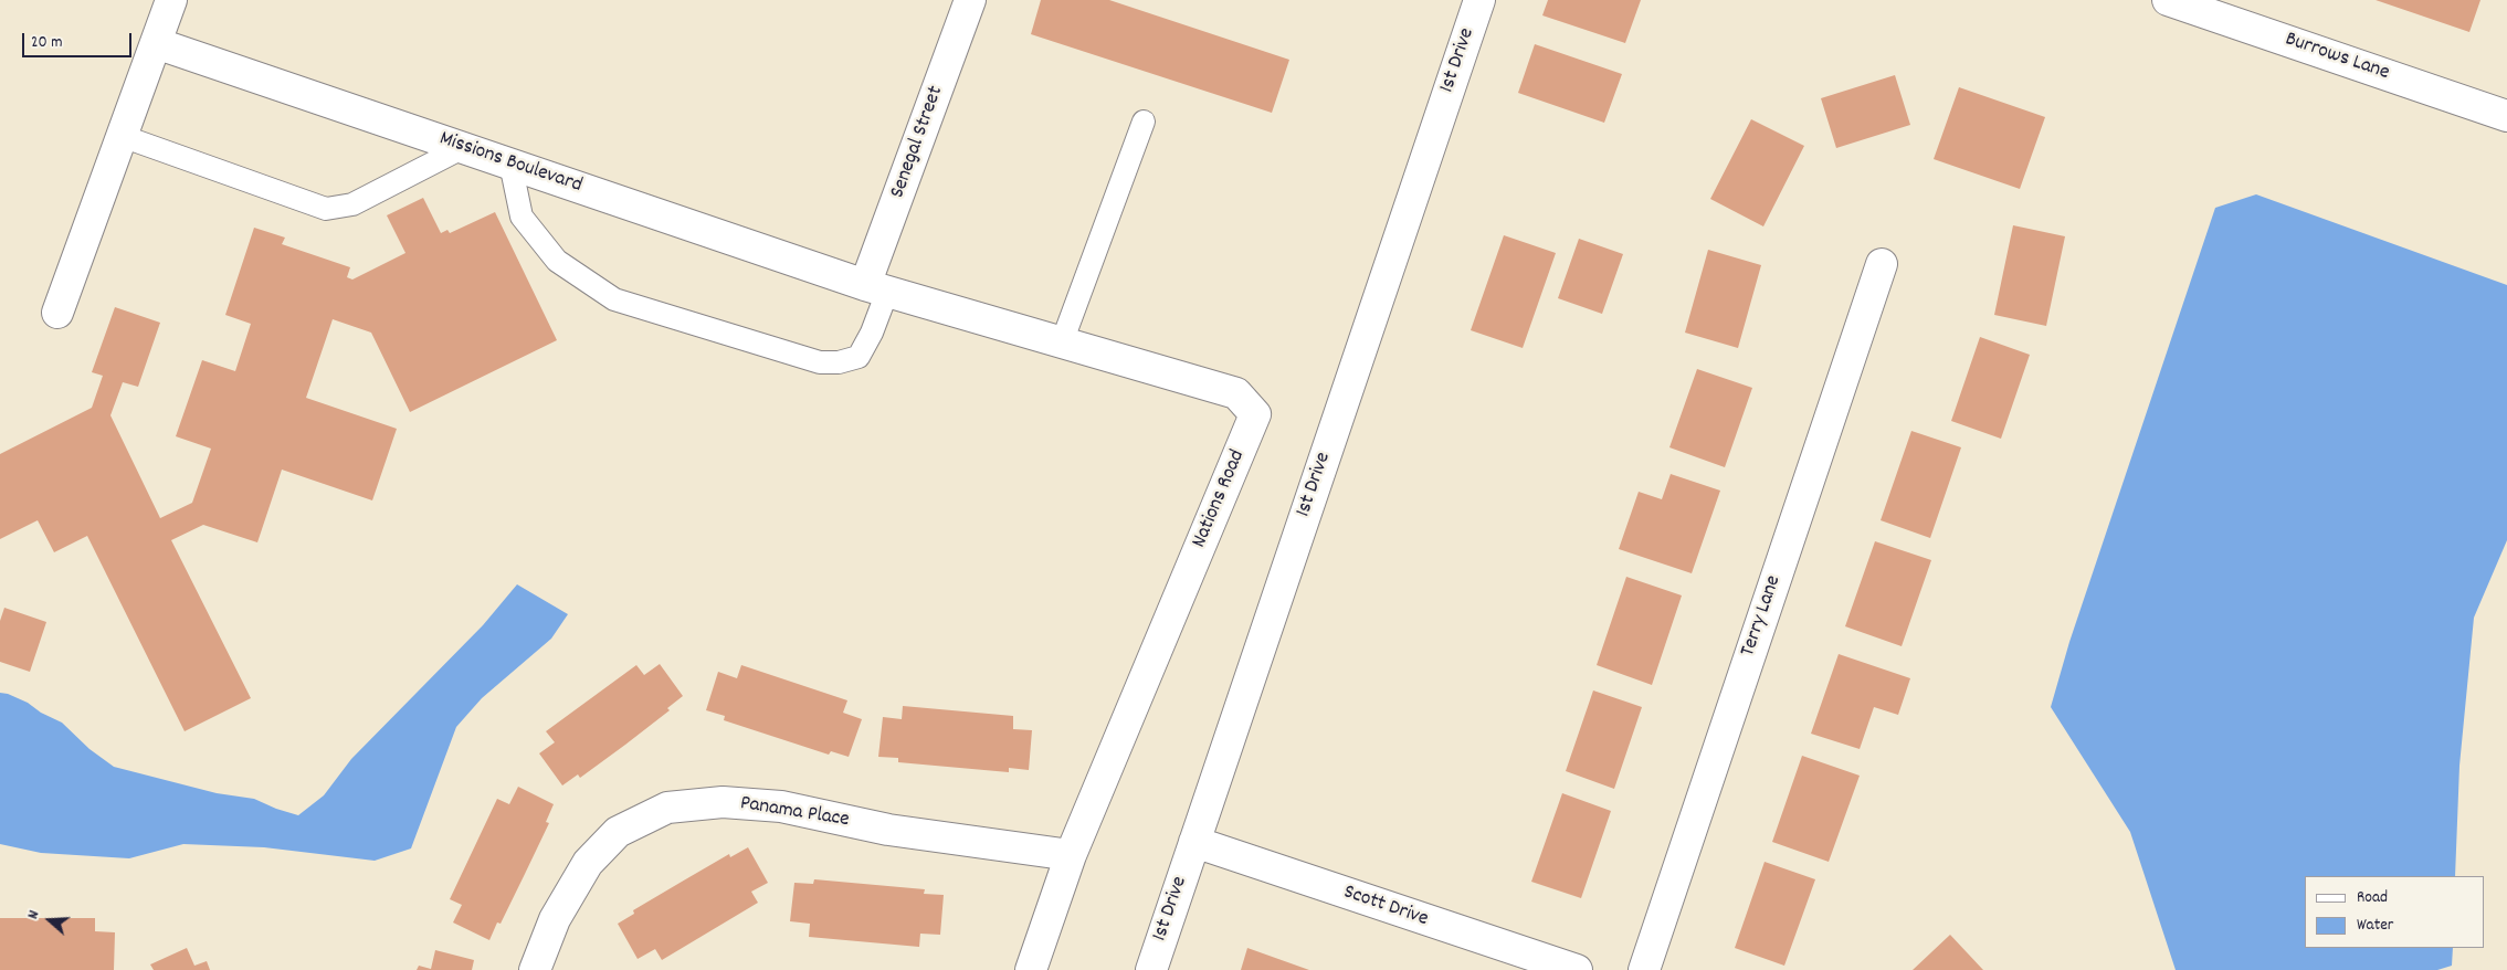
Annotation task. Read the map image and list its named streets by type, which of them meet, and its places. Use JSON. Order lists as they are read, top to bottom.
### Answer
{
  "streets": {
    "street": [
      "Burrows Lane",
      "1st Drive",
      "Senegal Street",
      "Missions Boulevard",
      "Nations Road",
      "Terry Lane",
      "Panama Place",
      "Scott Drive"
    ]
  },
  "crossings": [
    ["1st Drive", "Scott Drive"],
    ["Senegal Street", "Missions Boulevard"],
    ["Senegal Street", "Nations Road"],
    ["Missions Boulevard", "Nations Road"],
    ["Nations Road", "Panama Place"]
  ],
  "legend": ["Road", "Water"],
  "scale_bar": "20 m",
  "north": "left"
}
